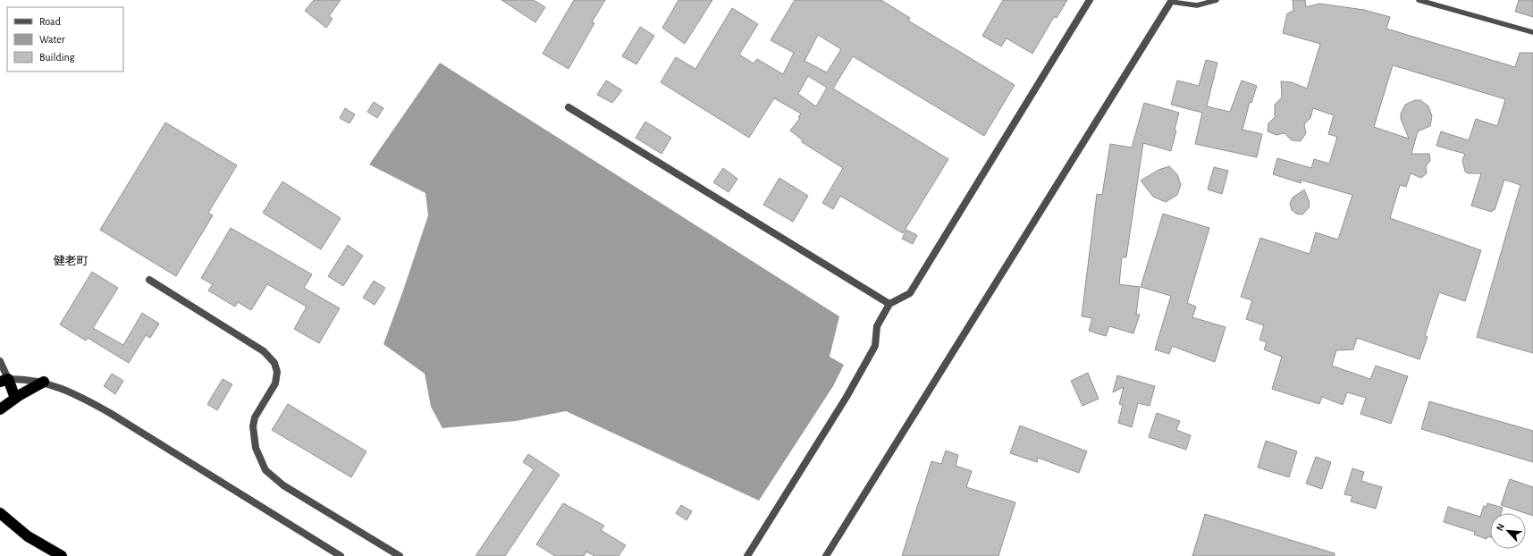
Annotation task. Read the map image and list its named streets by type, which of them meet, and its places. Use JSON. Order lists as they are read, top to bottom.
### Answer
{
  "districts": ["健老町"],
  "legend": ["Road", "Water", "Building"],
  "north": "top left"
}
